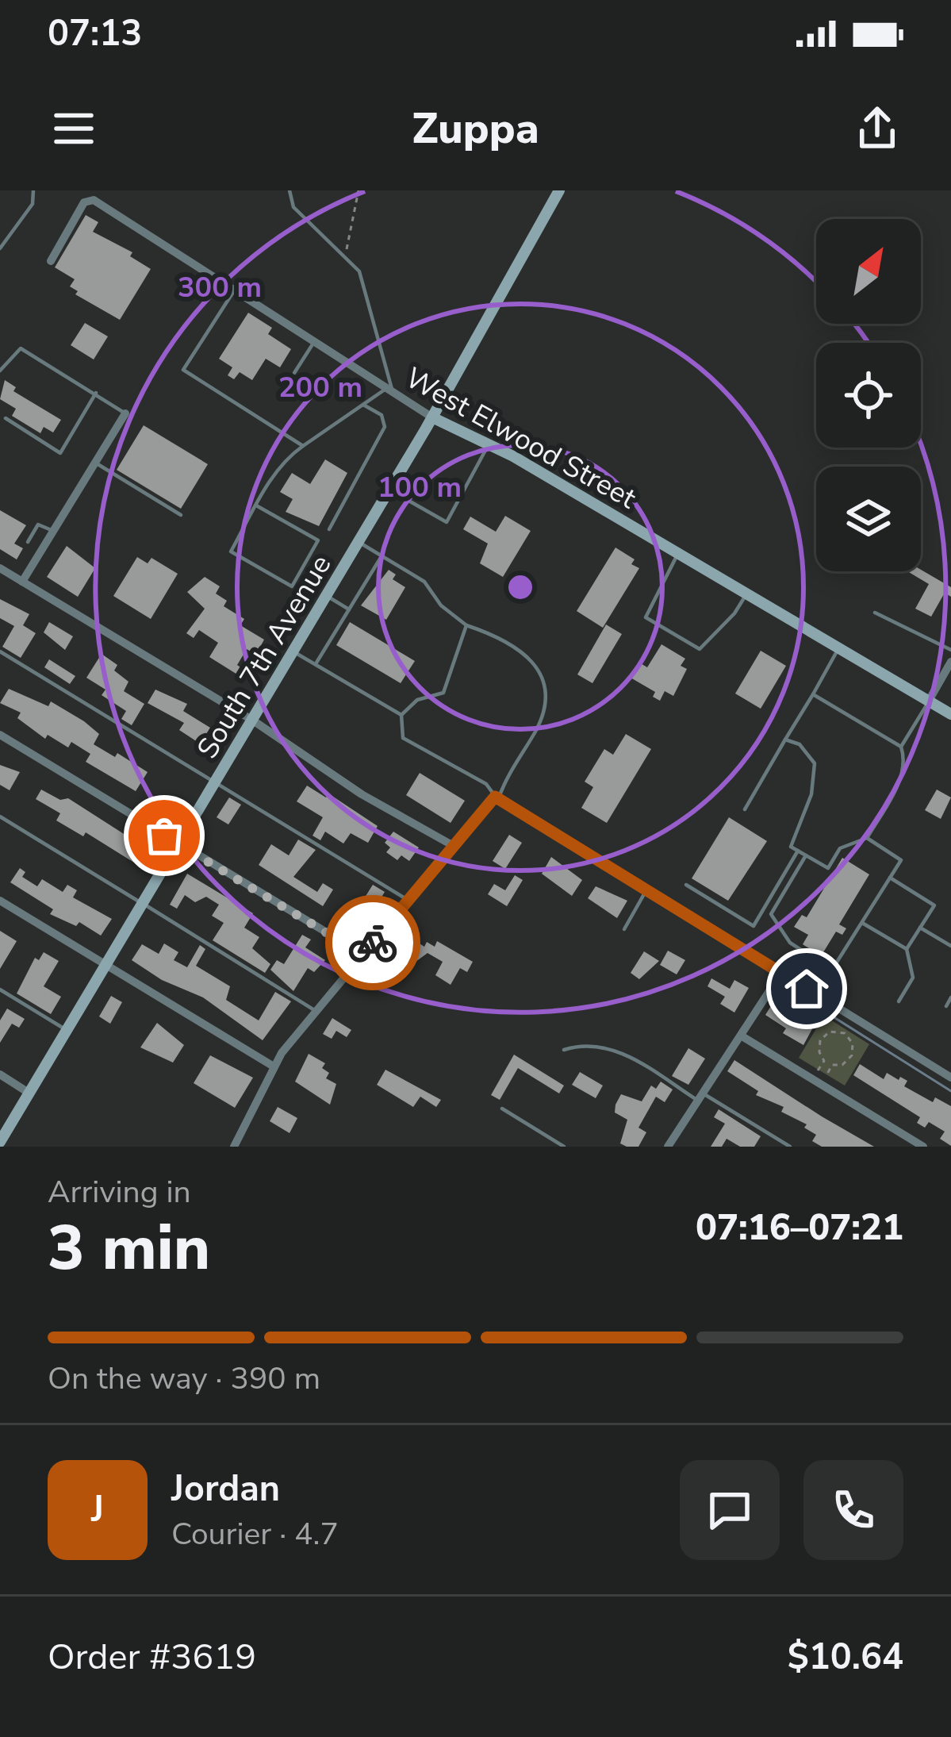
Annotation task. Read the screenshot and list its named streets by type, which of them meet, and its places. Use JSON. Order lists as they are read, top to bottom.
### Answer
{
  "streets": {
    "main road": ["West Elwood Street", "South 7th Avenue"]
  },
  "crossings": [
    ["West Elwood Street", "South 7th Avenue"]
  ],
  "north": "top right",
  "page": {
    "status": "07:13",
    "header": "Zuppa",
    "heading": ["3 min", "Arriving in", "07:16–07:21"],
    "panel": [
      "Jordan",
      "Courier · 4.7",
      "Order #3619",
      "$10.64"
    ],
    "bar": "On the way · 390 m",
    "round": "J"
  },
  "rings": ["300 m", "200 m", "100 m"]
}
